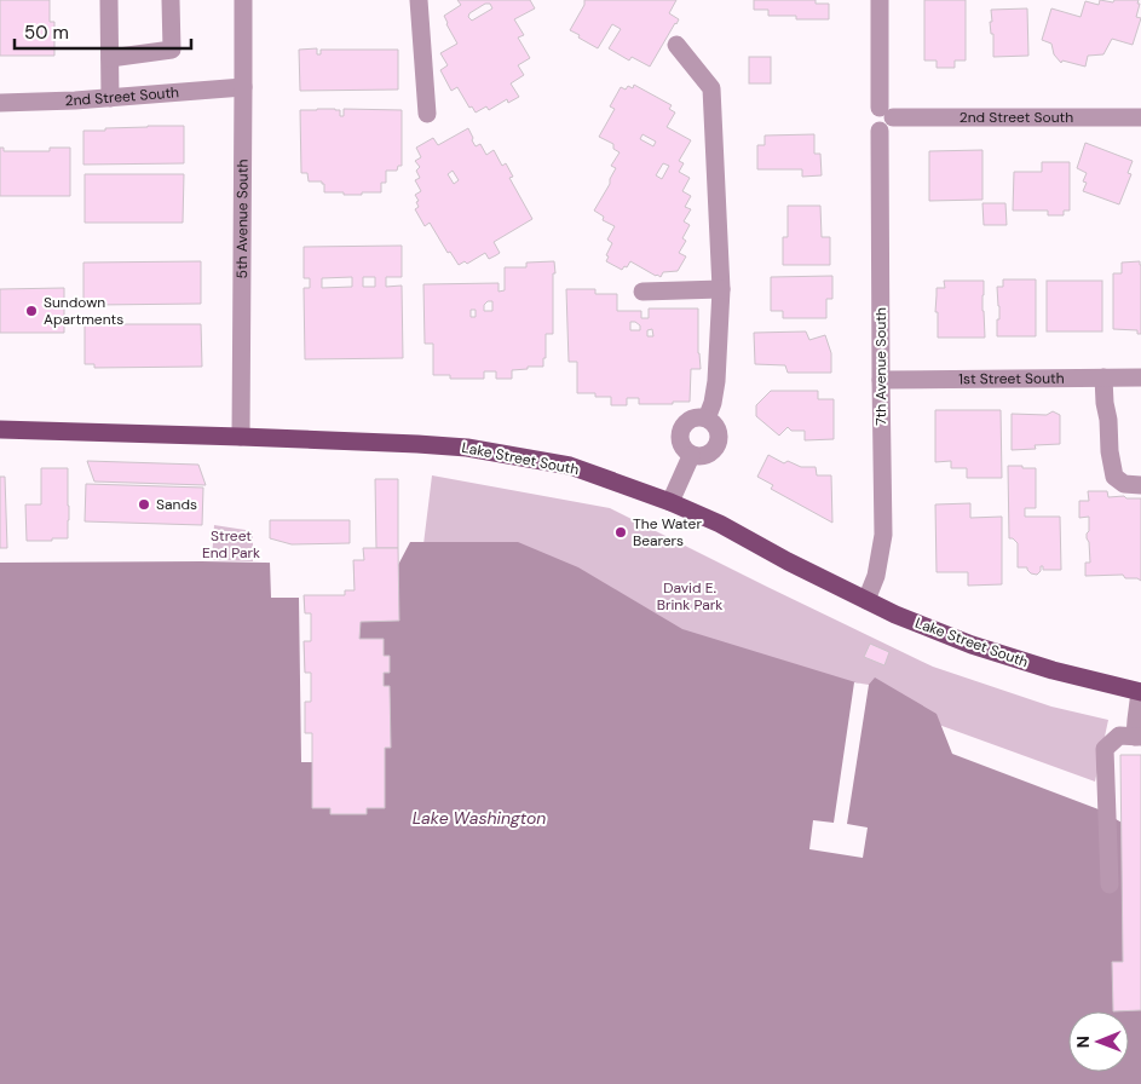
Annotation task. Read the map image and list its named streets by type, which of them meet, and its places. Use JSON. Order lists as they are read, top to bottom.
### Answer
{
  "streets": {
    "main road": ["Lake Street South"],
    "street": [
      "2nd Street South",
      "5th Avenue South",
      "7th Avenue South",
      "1st Street South"
    ]
  },
  "crossings": [
    ["2nd Street South", "5th Avenue South"],
    ["2nd Street South", "7th Avenue South"],
    ["5th Avenue South", "Lake Street South"],
    ["7th Avenue South", "1st Street South"],
    ["7th Avenue South", "Lake Street South"]
  ],
  "water": ["Lake Washington"],
  "parks": ["Street End Park", "David E. Brink Park"],
  "places": ["Sundown Apartments", "Sands", "The Water Bearers"],
  "scale_bar": "50 m",
  "north": "left"
}
